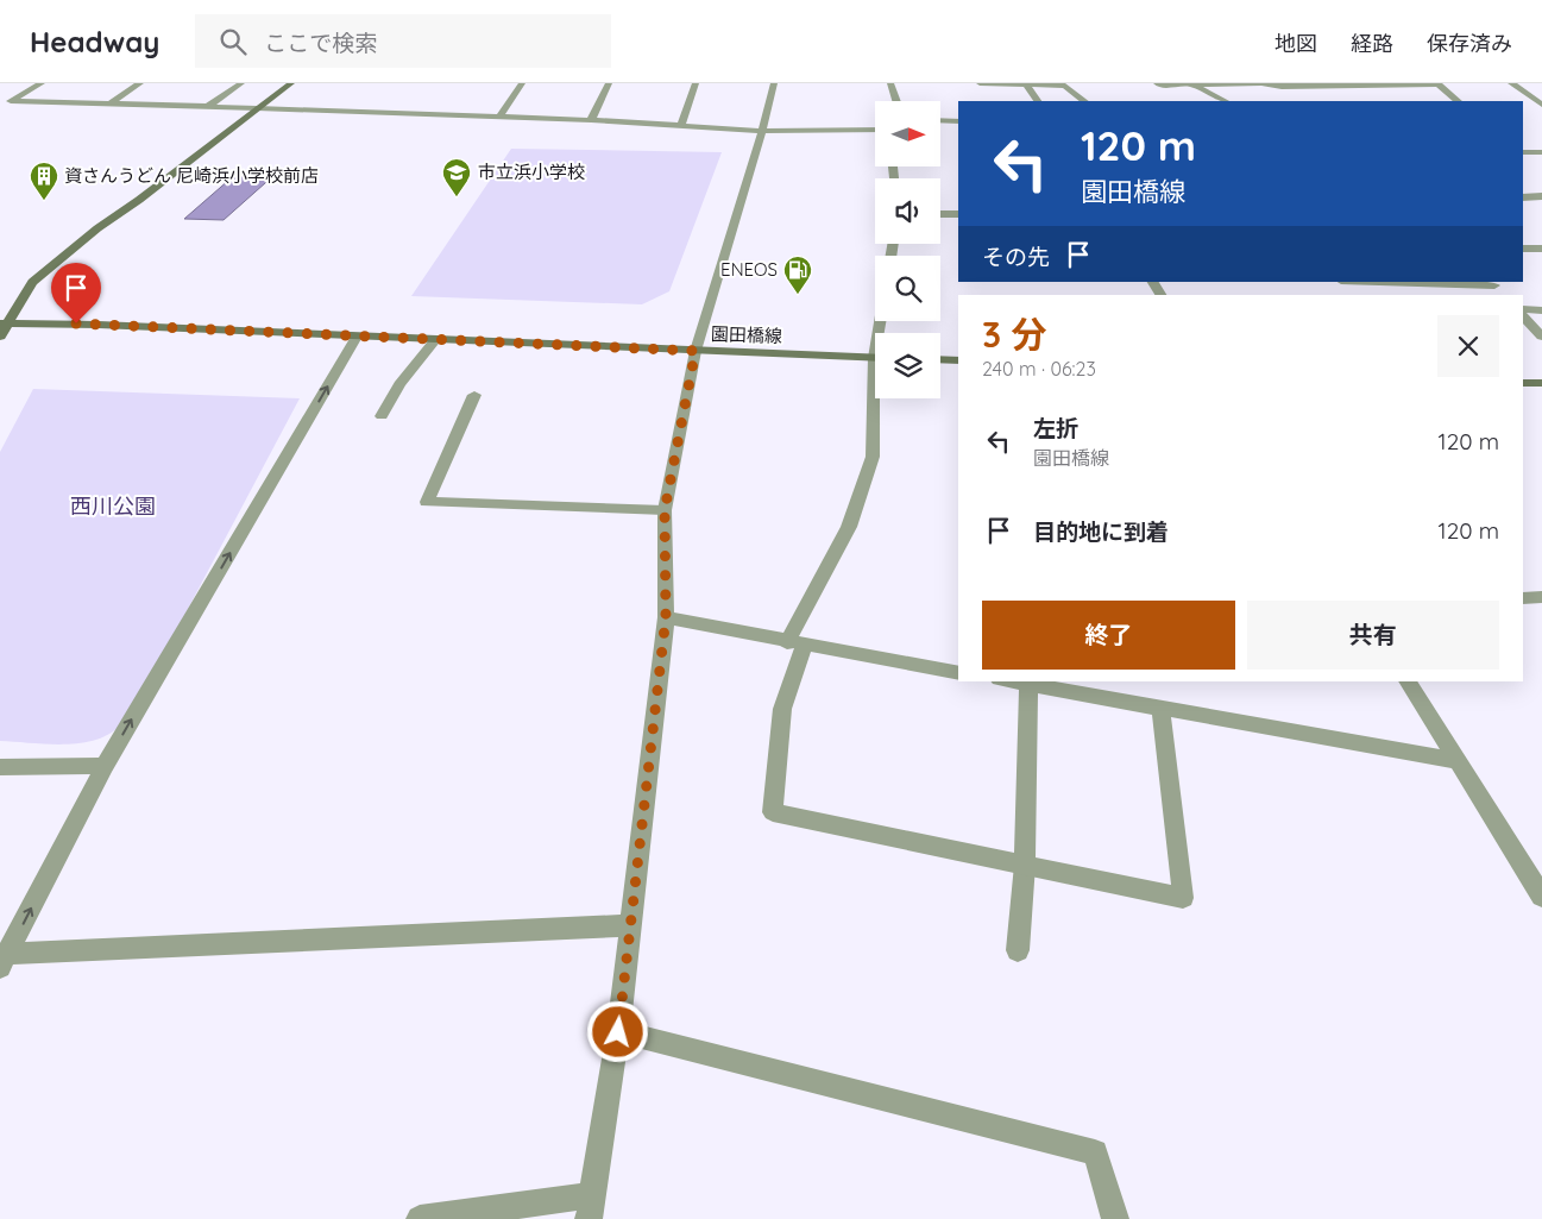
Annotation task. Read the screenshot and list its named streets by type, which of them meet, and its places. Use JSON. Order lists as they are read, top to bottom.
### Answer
{
  "streets": {
    "street": ["園田橋線"]
  },
  "parks": ["西川公園"],
  "places": {
    "school or university": ["市立浜小学校"],
    "building": ["資さんうどん 尼崎浜小学校前店"],
    "fuel station": ["ENEOS"]
  },
  "north": "right",
  "page": {
    "header": "Headway",
    "search": "ここで検索",
    "nav": ["地図", "経路", "保存済み"],
    "turn": ["120 m", "園田橋線"],
    "then": "その先",
    "heading": ["3 分", "240 m · 06:23"],
    "list": [
      {
        "name": "左折",
        "note": "園田橋線",
        "value": "120 m"
      },
      {
        "name": "目的地に到着",
        "value": "120 m"
      }
    ],
    "buttons": ["終了", "共有"]
  }
}
